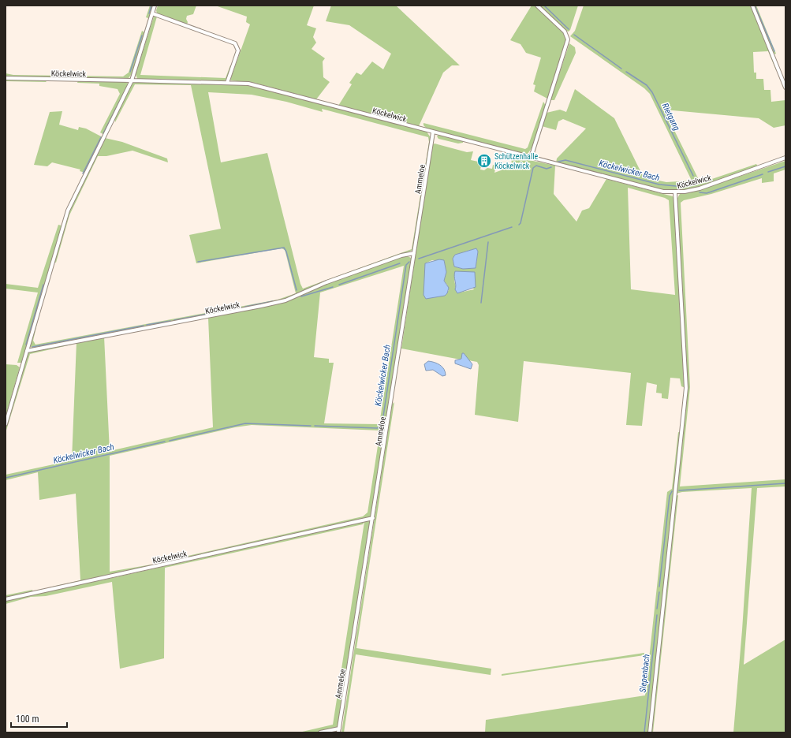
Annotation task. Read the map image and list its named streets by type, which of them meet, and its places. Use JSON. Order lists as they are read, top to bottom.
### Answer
{
  "streets": {
    "street": ["Köckelwick", "Ammeloe"]
  },
  "crossings": [
    ["Köckelwick", "Ammeloe"]
  ],
  "water": ["Rietgang", "Köckelwicker Bach", "Siepenbach"],
  "places": {
    "building": ["Schützenhalle Köckelwick"]
  },
  "scale_bar": "100 m"
}
